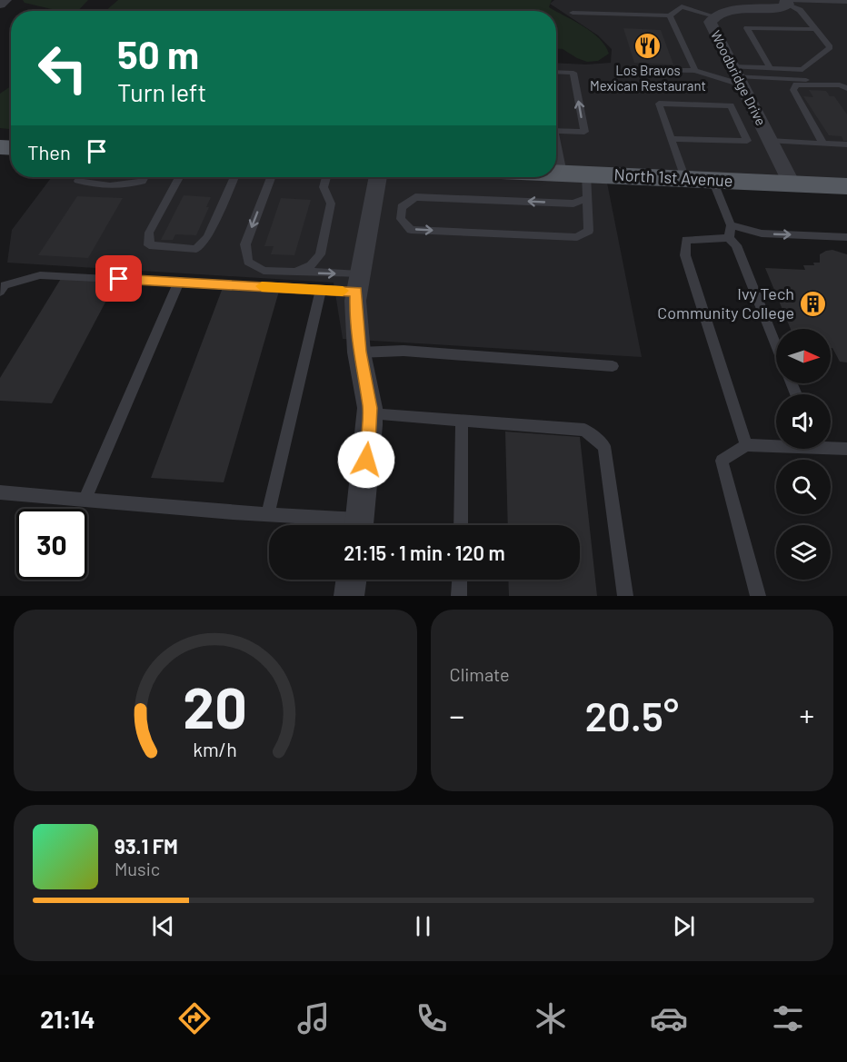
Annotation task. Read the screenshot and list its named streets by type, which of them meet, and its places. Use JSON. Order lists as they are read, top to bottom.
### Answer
{
  "streets": {
    "main road": ["North 1st Avenue"],
    "street": ["Woodbridge Drive"]
  },
  "crossings": [
    ["Woodbridge Drive", "North 1st Avenue"]
  ],
  "places": {
    "restaurant": ["Los Bravos Mexican Restaurant"],
    "building": ["Ivy Tech Community College"]
  },
  "north": "right",
  "page": {
    "turn": ["50 m", "Turn left"],
    "then": "Then",
    "limit": "30",
    "trip": "21:15 · 1 min · 120 m",
    "tile": "Climate",
    "heat": ["−", "20.5°", "+"],
    "song": ["93.1 FM", "Music"],
    "tabs": "21:14",
    "gauge": ["20", "km/h"]
  }
}
